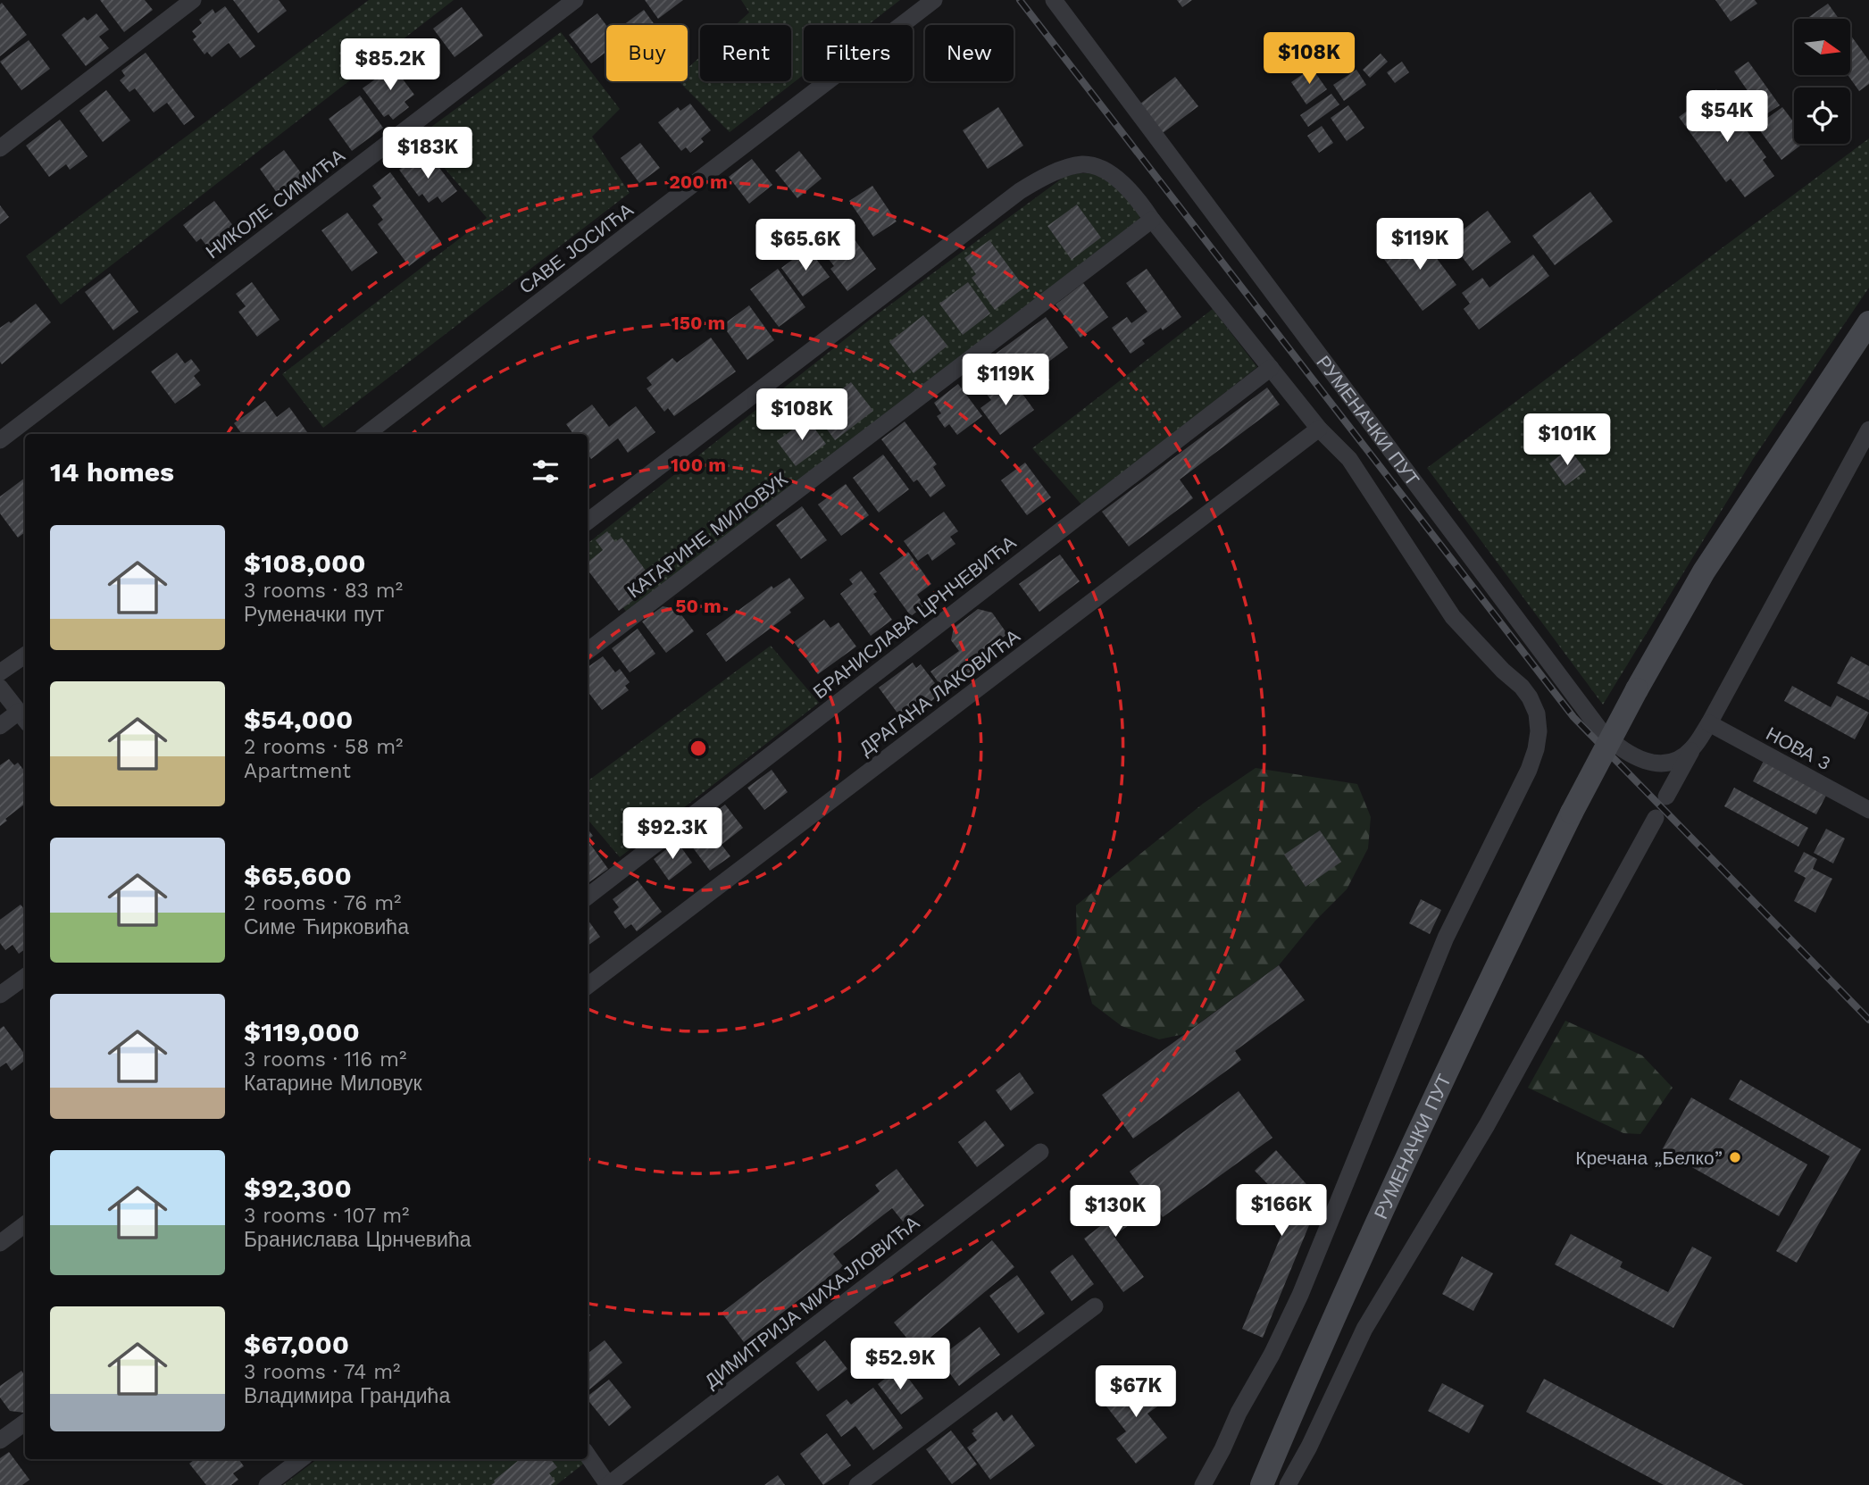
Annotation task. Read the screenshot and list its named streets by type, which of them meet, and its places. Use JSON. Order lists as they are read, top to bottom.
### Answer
{
  "streets": {
    "main road": ["РУМЕНАЧКИ ПУТ"],
    "street": [
      "НИКОЛЕ СИМИЋА",
      "САВЕ ЈОСИЋА",
      "КАТАРИНЕ МИЛОВУК",
      "БРАНИСЛАВА ЦРНЧЕВИЋА",
      "ДРАГАНА ЛАКОВИЋА",
      "НОВА 3",
      "ДИМИТРИЈА МИХАЈЛОВИЋА"
    ]
  },
  "crossings": [
    ["РУМЕНАЧКИ ПУТ", "НОВА 3"]
  ],
  "places": ["Кречана „Белко”"],
  "north": "right",
  "page": {
    "chip": [
      "Buy",
      "Rent",
      "Filters",
      "New"
    ],
    "price": [
      "$108K",
      "$85.2K",
      "$54K",
      "$183K",
      "$119K",
      "$65.6K",
      "$119K",
      "$108K",
      "$101K",
      "$92.3K",
      "$166K",
      "$130K",
      "$52.9K",
      "$67K"
    ],
    "heading": "14 homes",
    "list": [
      {
        "name": "$108,000",
        "note": "3 rooms · 83 m² · Руменачки пут"
      },
      {
        "name": "$54,000",
        "note": "2 rooms · 58 m² · Apartment"
      },
      {
        "name": "$65,600",
        "note": "2 rooms · 76 m² · Симе Ћирковића"
      },
      {
        "name": "$119,000",
        "note": "3 rooms · 116 m² · Катарине Миловук"
      },
      {
        "name": "$92,300",
        "note": "3 rooms · 107 m² · Бранислава Црнчевића"
      },
      {
        "name": "$67,000",
        "note": "3 rooms · 74 m² · Владимира Грандића"
      }
    ]
  },
  "rings": [
    "200 m",
    "150 m",
    "100 m",
    "50 m"
  ]
}
